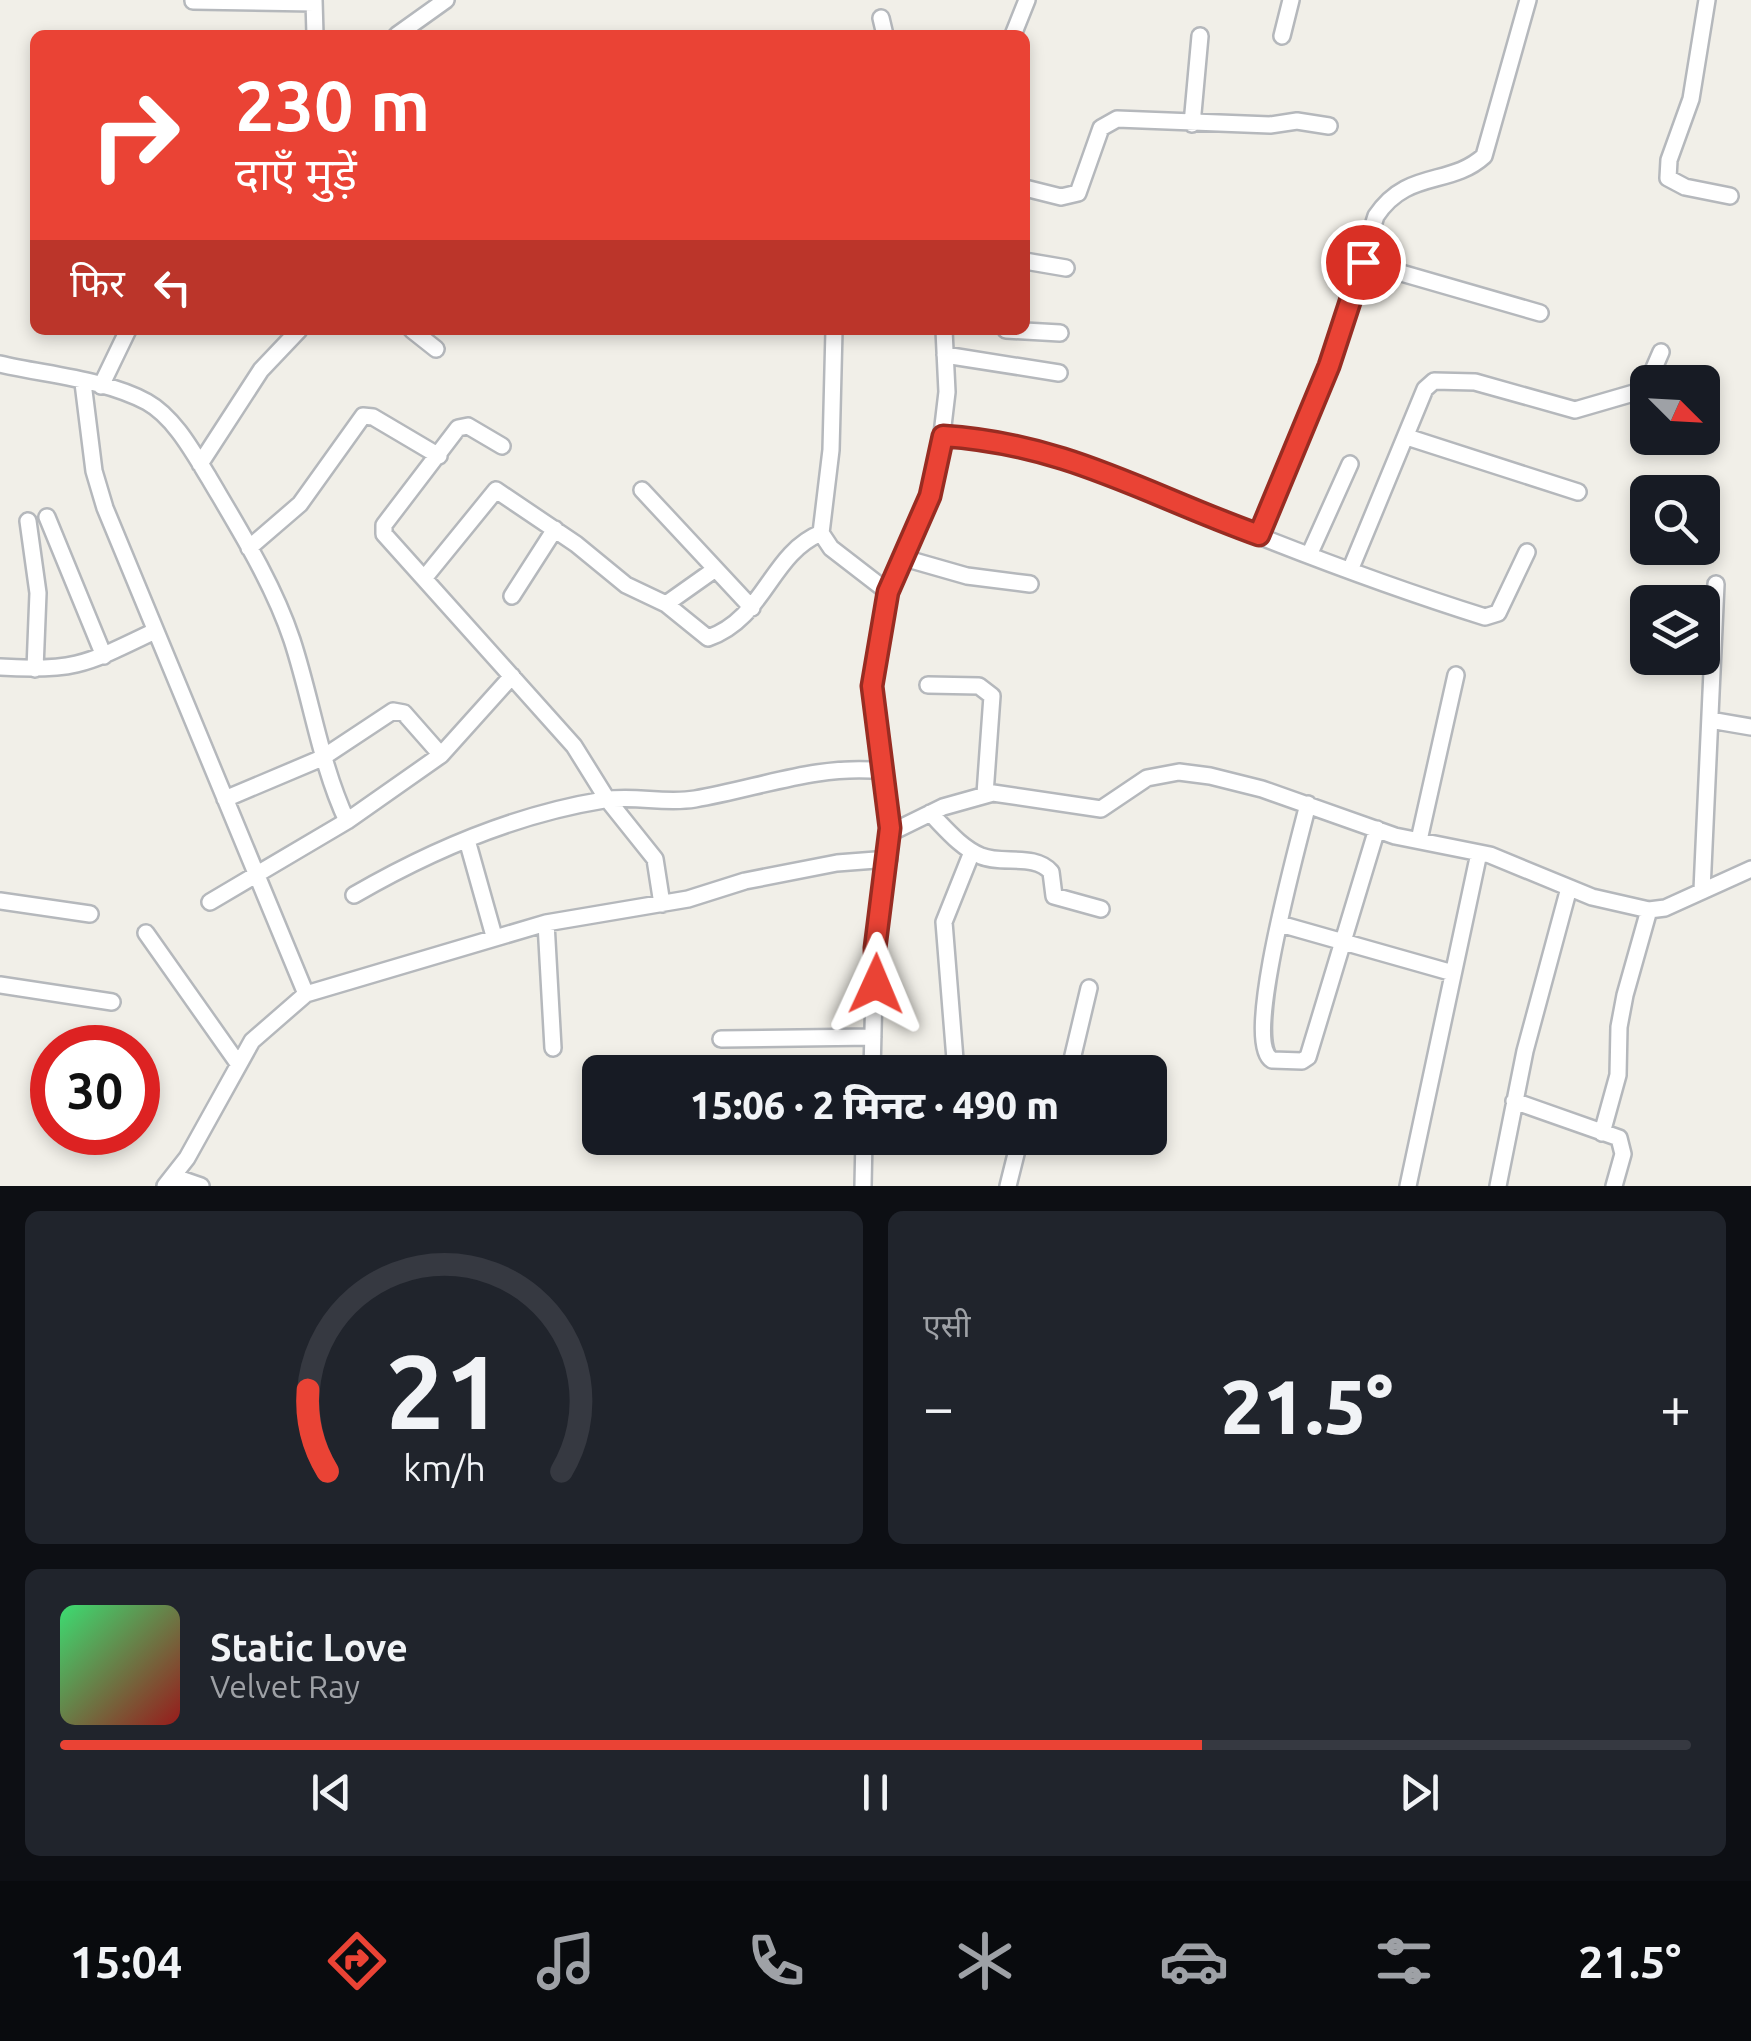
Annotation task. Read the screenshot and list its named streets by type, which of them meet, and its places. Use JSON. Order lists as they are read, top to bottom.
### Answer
{
  "north": "bottom right",
  "page": {
    "turn": ["230 m", "दाएँ मुड़ें"],
    "then": "फिर",
    "limit": "30",
    "trip": "15:06 · 2 मिनट · 490 m",
    "tile": "एसी",
    "heat": ["−", "21.5°", "+"],
    "song": ["Static Love", "Velvet Ray"],
    "tabs": ["15:04", "21.5°"],
    "gauge": ["21", "km/h"]
  }
}
